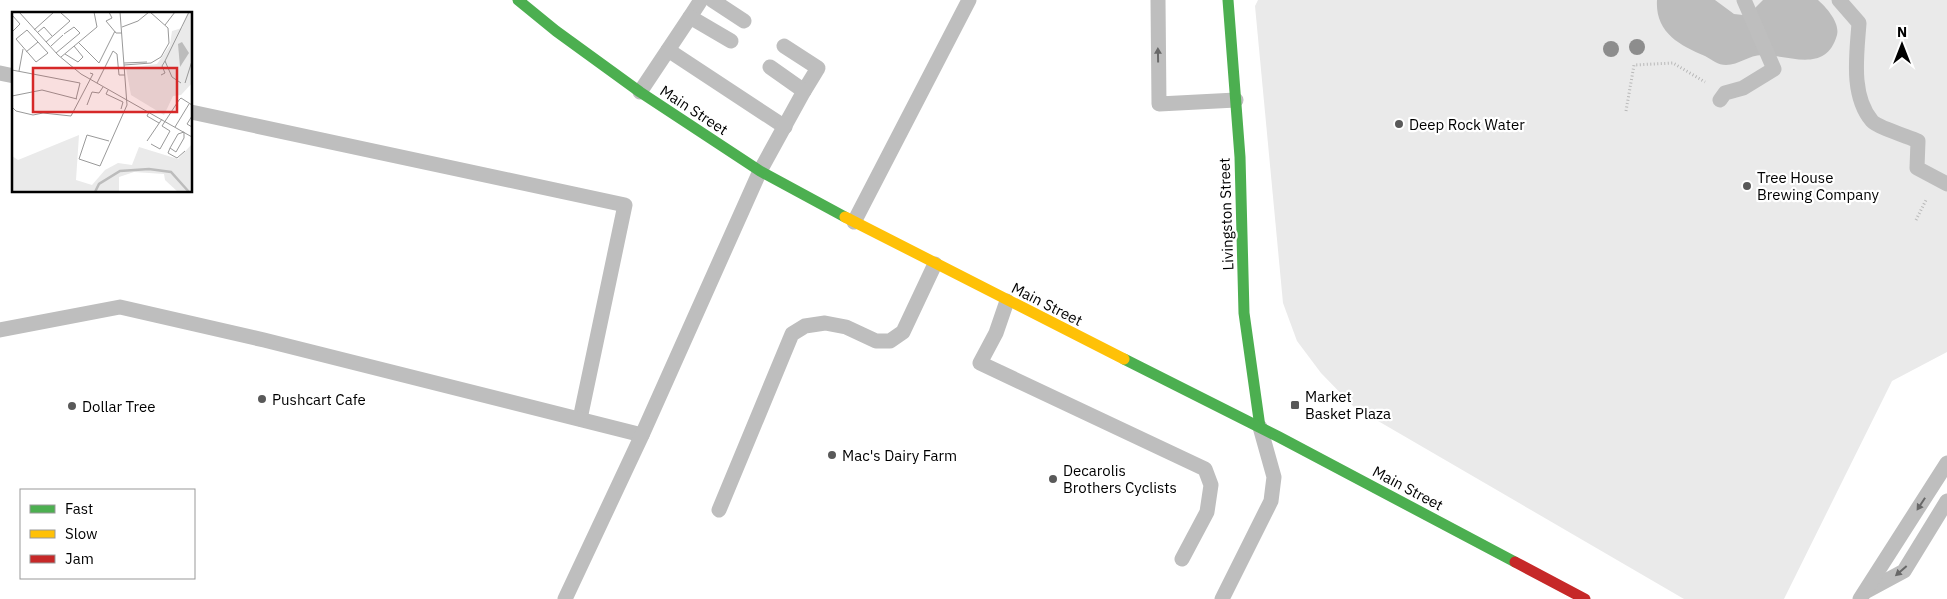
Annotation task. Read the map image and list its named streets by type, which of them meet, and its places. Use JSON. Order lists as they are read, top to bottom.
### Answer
{
  "streets": {
    "main road": ["Main Street", "Livingston Street"]
  },
  "crossings": [
    ["Main Street", "Livingston Street"]
  ],
  "places": {
    "other": [
      "Deep Rock Water",
      "Tree House Brewing Company",
      "Pushcart Cafe",
      "Dollar Tree",
      "Mac's Dairy Farm",
      "Decarolis Brothers Cyclists"
    ],
    "transit": ["Market Basket Plaza"]
  },
  "legend": ["Fast", "Slow", "Jam"],
  "north": "top"
}
